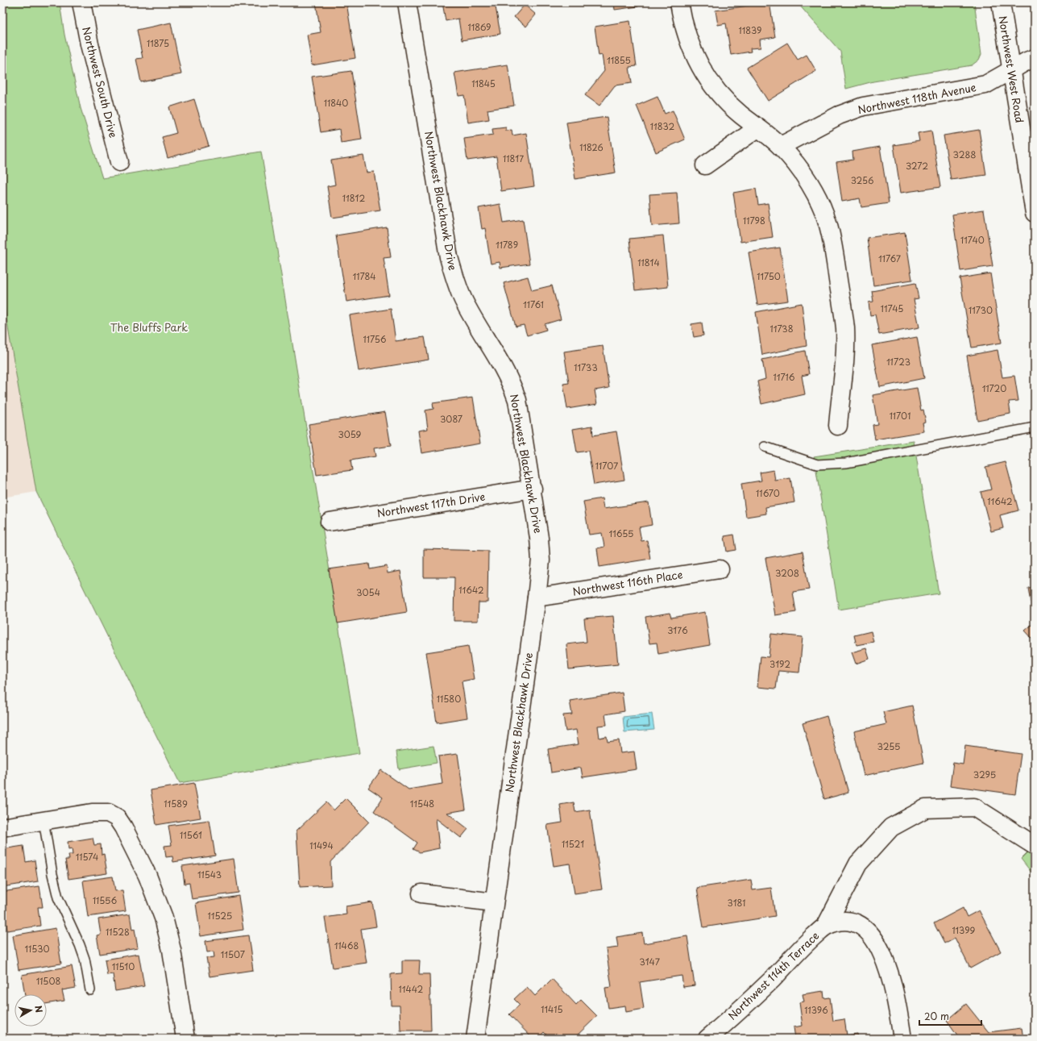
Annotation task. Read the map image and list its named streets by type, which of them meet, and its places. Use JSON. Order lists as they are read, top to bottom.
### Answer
{
  "streets": {
    "street": [
      "Northwest West Road",
      "Northwest South Drive",
      "Northwest 118th Avenue",
      "Northwest Blackhawk Drive",
      "Northwest 117th Drive",
      "Northwest 116th Place",
      "Northwest 114th Terrace"
    ]
  },
  "crossings": [
    ["Northwest West Road", "Northwest 118th Avenue"],
    ["Northwest Blackhawk Drive", "Northwest 117th Drive"],
    ["Northwest Blackhawk Drive", "Northwest 116th Place"]
  ],
  "parks": ["The Bluffs Park"],
  "house_numbers": [
    "11869",
    "11839",
    "11875",
    "11855",
    "11845",
    "11840",
    "11832",
    "11826",
    "3288",
    "11817",
    "3272",
    "3256",
    "11812",
    "11798",
    "11740",
    "11789",
    "11767",
    "11814",
    "11784",
    "11750",
    "11761",
    "11745",
    "11730",
    "11738",
    "11756",
    "11723",
    "11733",
    "11716",
    "11720",
    "11701",
    "3087",
    "3059",
    "11707",
    "11670",
    "11642",
    "11655",
    "3208",
    "11642",
    "3054",
    "3176",
    "3192",
    "11580",
    "3255",
    "3295",
    "11589",
    "11548",
    "11561",
    "11521",
    "11494",
    "11574",
    "11543",
    "11556",
    "3181",
    "11525",
    "11399",
    "11528",
    "11468",
    "11530",
    "11507",
    "3147",
    "11510",
    "11508",
    "11442",
    "11415",
    "11396"
  ],
  "scale_bar": "20 m",
  "north": "right"
}
